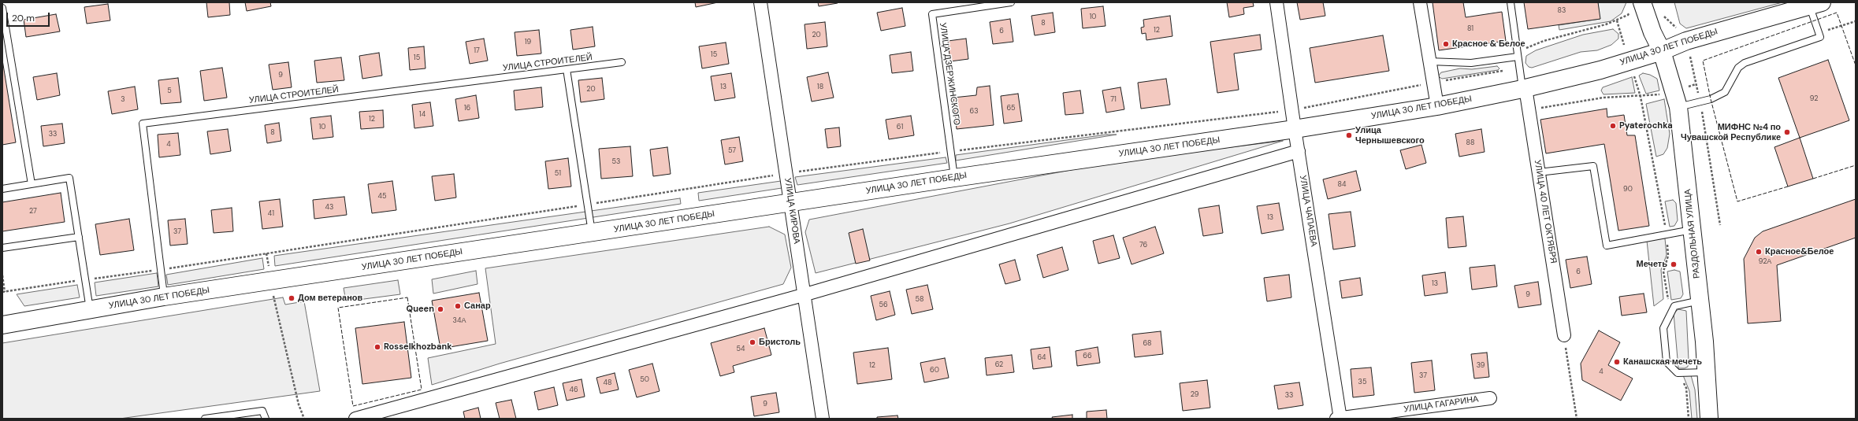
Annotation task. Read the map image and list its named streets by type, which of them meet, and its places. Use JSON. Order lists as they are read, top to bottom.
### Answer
{
  "streets": {
    "street": [
      "УЛИЦА 30 ЛЕТ ПОБЕДЫ",
      "УЛИЦА КИРОВА",
      "УЛИЦА ЧАПАЕВА",
      "УЛИЦА 40 ЛЕТ ОКТЯБРЯ",
      "РАЗДОЛЬНАЯ УЛИЦА",
      "УЛИЦА ГАГАРИНА"
    ],
    "lane": ["УЛИЦА СТРОИТЕЛЕЙ", "УЛИЦА ДЗЕРЖИНСКОГО"]
  },
  "crossings": [
    ["УЛИЦА 30 ЛЕТ ПОБЕДЫ", "УЛИЦА СТРОИТЕЛЕЙ"],
    ["УЛИЦА 30 ЛЕТ ПОБЕДЫ", "УЛИЦА ДЗЕРЖИНСКОГО"],
    ["УЛИЦА 30 ЛЕТ ПОБЕДЫ", "УЛИЦА КИРОВА"],
    ["УЛИЦА 30 ЛЕТ ПОБЕДЫ", "УЛИЦА ЧАПАЕВА"],
    ["УЛИЦА 30 ЛЕТ ПОБЕДЫ", "УЛИЦА 40 ЛЕТ ОКТЯБРЯ"],
    ["УЛИЦА 30 ЛЕТ ПОБЕДЫ", "РАЗДОЛЬНАЯ УЛИЦА"],
    ["УЛИЦА ЧАПАЕВА", "УЛИЦА ГАГАРИНА"]
  ],
  "places": [
    "Красное & Белое",
    "Pyaterochka",
    "МИФНС №4 по Чувашской Республике",
    "Улица Чернышевского",
    "Красное&Белое",
    "Мечеть",
    "Дом ветеранов",
    "Санар",
    "Queen",
    "Бристоль",
    "Rosselkhozbank",
    "Канашская мечеть"
  ],
  "house_numbers": [
    "83",
    "10",
    "8",
    "81",
    "12",
    "6",
    "20",
    "19",
    "17",
    "15",
    "15",
    "9",
    "13",
    "18",
    "20",
    "5",
    "92",
    "3",
    "71",
    "16",
    "65",
    "63",
    "14",
    "12",
    "10",
    "61",
    "8",
    "33",
    "88",
    "4",
    "57",
    "53",
    "51",
    "84",
    "90",
    "45",
    "43",
    "27",
    "41",
    "13",
    "37",
    "76",
    "92А",
    "6",
    "13",
    "9",
    "58",
    "56",
    "34А",
    "68",
    "54",
    "66",
    "64",
    "62",
    "12",
    "39",
    "60",
    "4",
    "37",
    "50",
    "35",
    "48",
    "46",
    "29",
    "33",
    "9"
  ],
  "scale_bar": "20 m"
}
